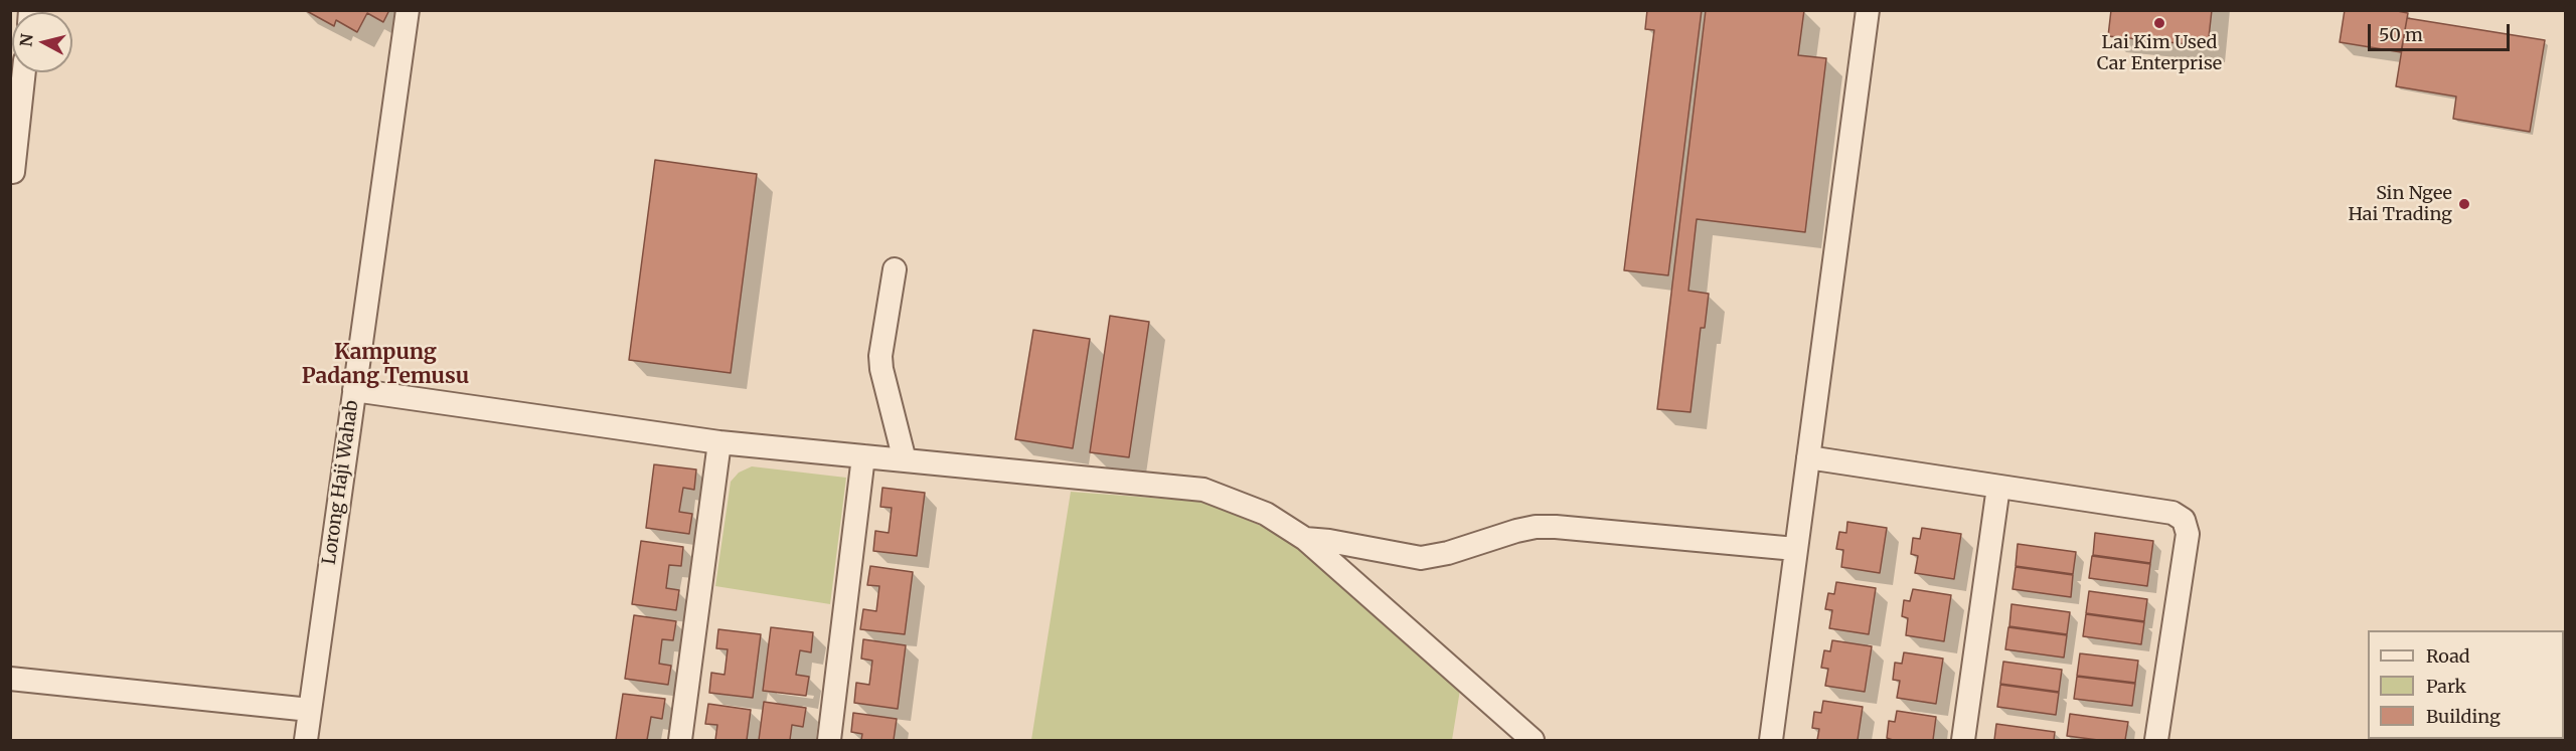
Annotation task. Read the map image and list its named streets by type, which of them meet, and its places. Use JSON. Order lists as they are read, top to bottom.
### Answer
{
  "streets": {
    "street": ["Lorong Haji Wahab"]
  },
  "districts": ["Kampung Padang Temusu"],
  "places": ["Lai Kim Used Car Enterprise", "Sin Ngee Hai Trading"],
  "legend": ["Road", "Park", "Building"],
  "scale_bar": "50 m",
  "north": "left"
}
